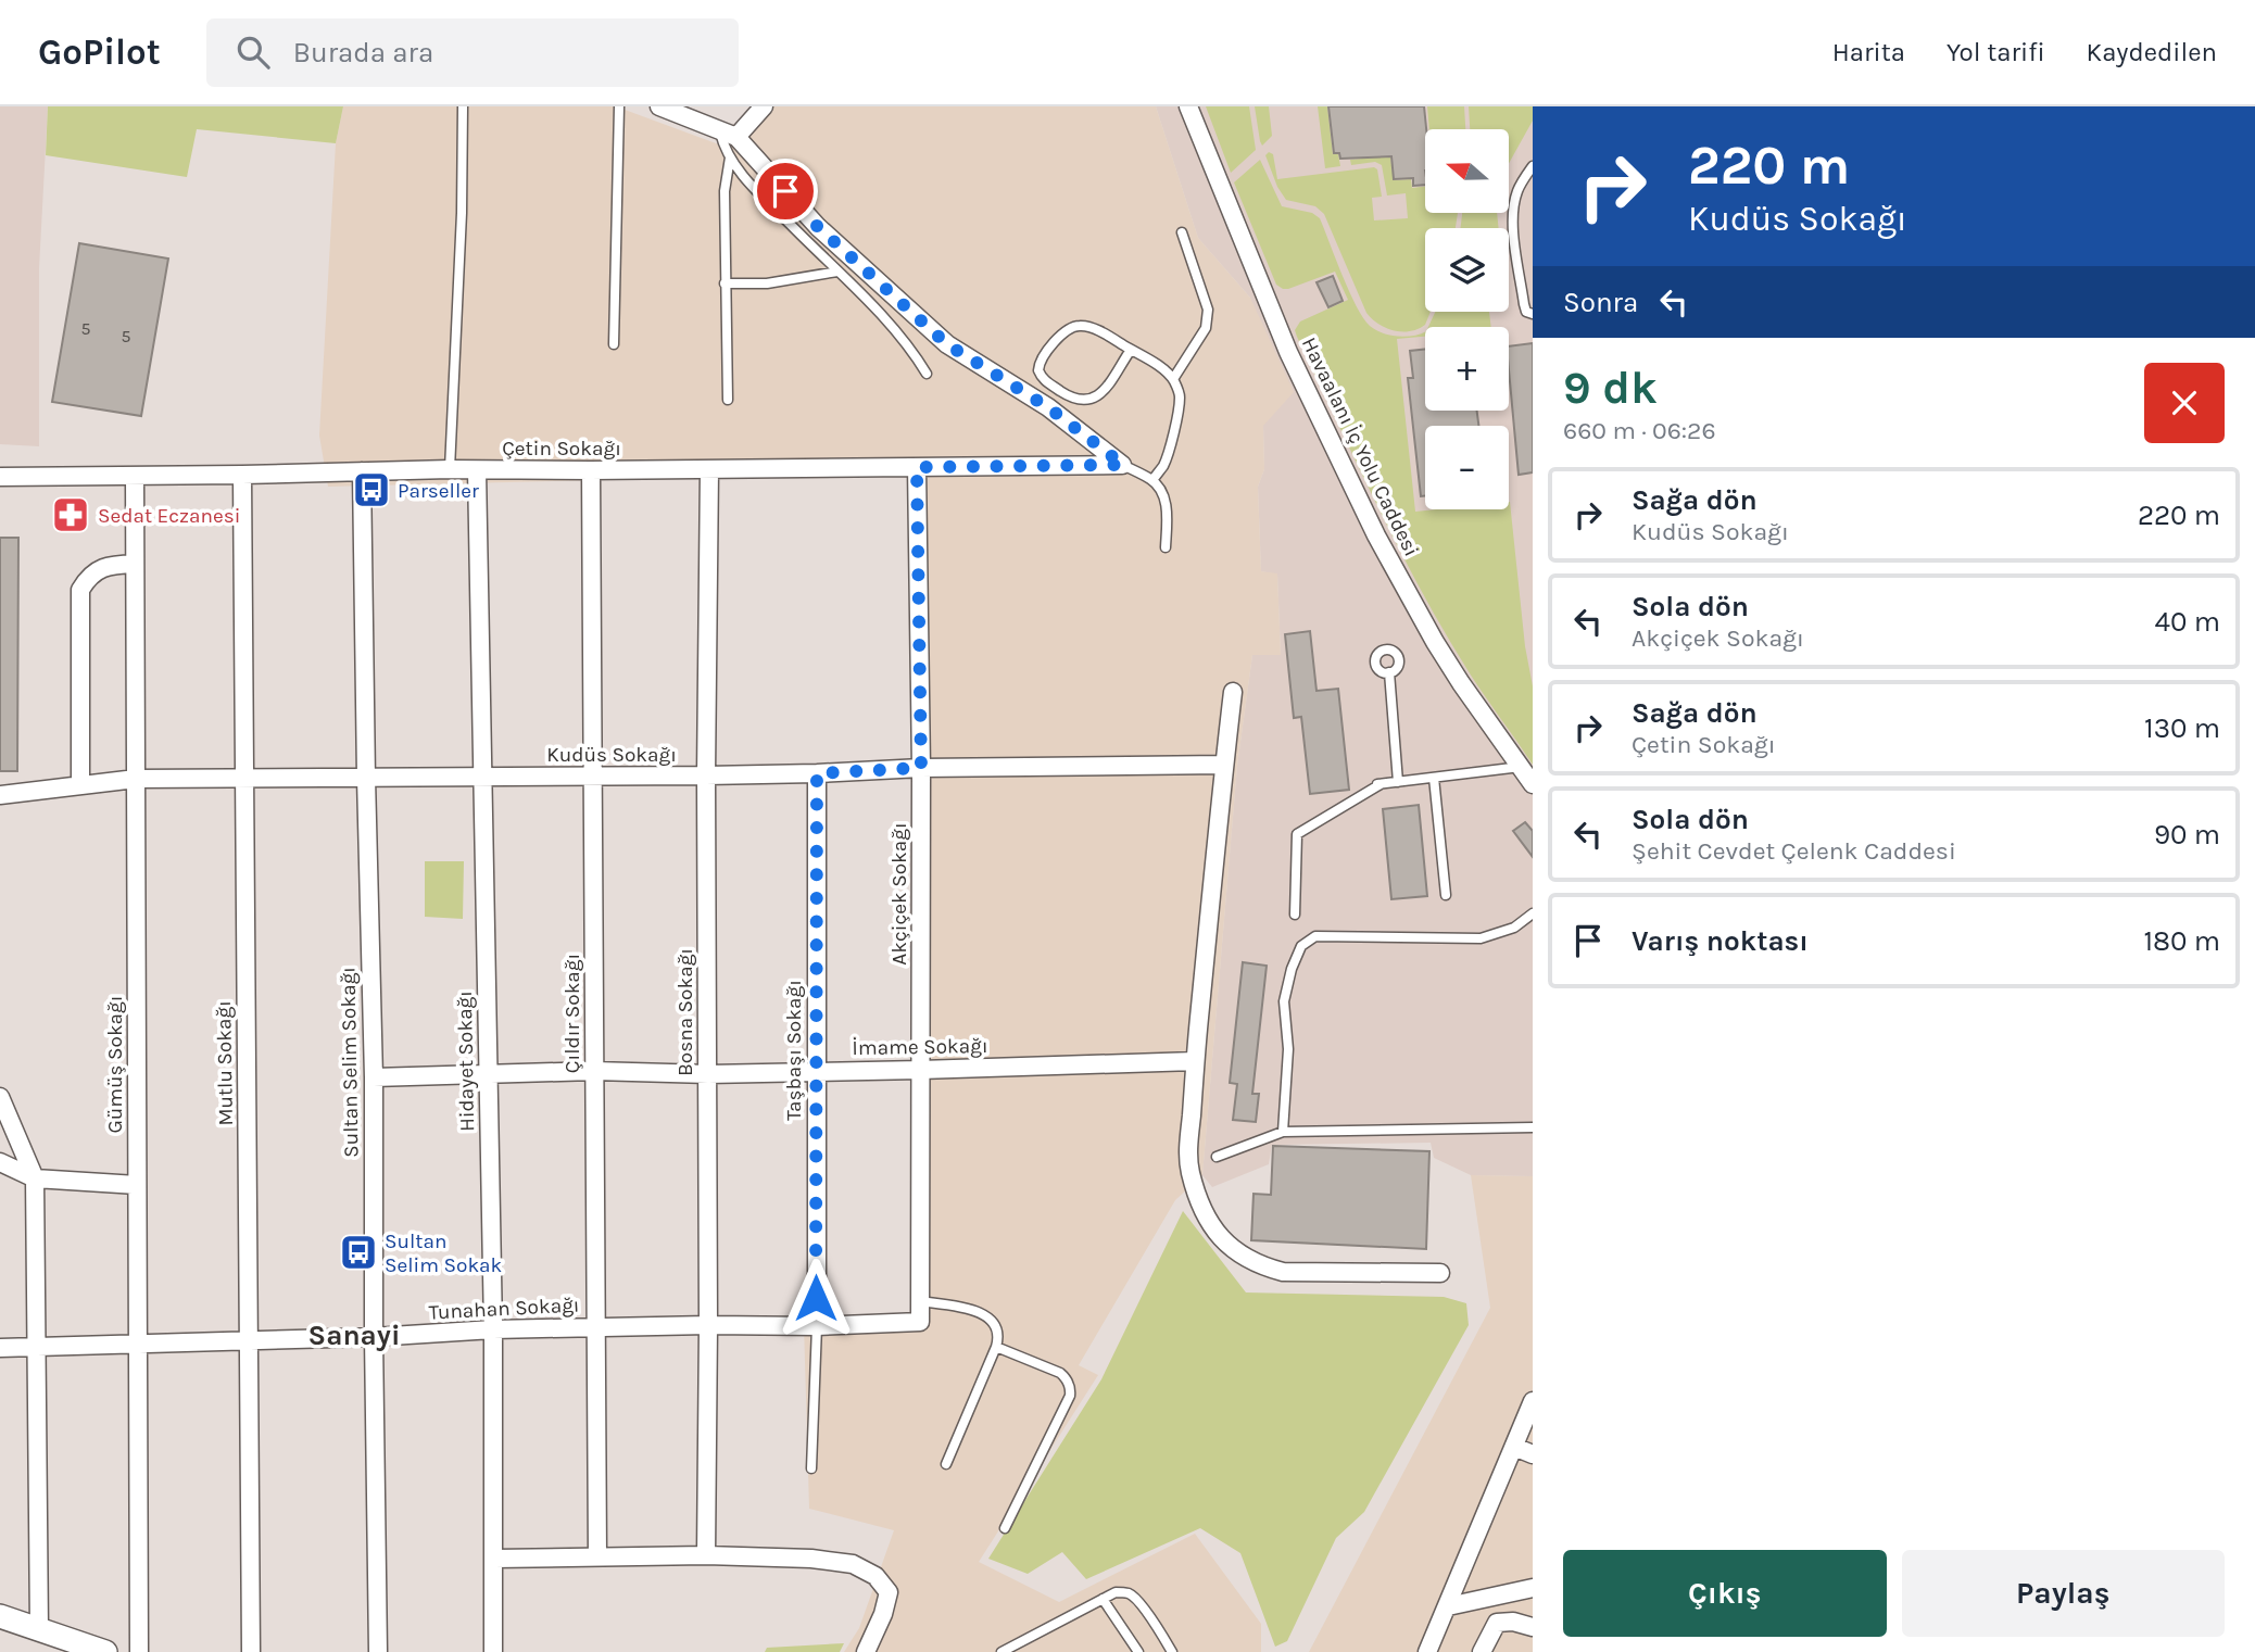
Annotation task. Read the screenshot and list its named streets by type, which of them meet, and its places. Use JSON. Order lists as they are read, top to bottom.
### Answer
{
  "streets": {
    "street": [
      "Havaalanı İç Yolu Caddesi",
      "Çetin Sokağı",
      "Kudüs Sokağı",
      "Akçiçek Sokağı",
      "Bosna Sokağı",
      "Çıldır Sokağı",
      "İmame Sokağı",
      "Taşbaşı Sokağı",
      "Hidayet Sokağı",
      "Sultan Selim Sokağı",
      "Mutlu Sokağı",
      "Gümüş Sokağı",
      "Tunahan Sokağı"
    ]
  },
  "crossings": [
    ["Çetin Sokağı", "Akçiçek Sokağı"],
    ["Çetin Sokağı", "Bosna Sokağı"],
    ["Çetin Sokağı", "Çıldır Sokağı"],
    ["Çetin Sokağı", "Hidayet Sokağı"],
    ["Çetin Sokağı", "Sultan Selim Sokağı"],
    ["Çetin Sokağı", "Mutlu Sokağı"],
    ["Çetin Sokağı", "Gümüş Sokağı"],
    ["Kudüs Sokağı", "Akçiçek Sokağı"],
    ["Kudüs Sokağı", "Bosna Sokağı"],
    ["Kudüs Sokağı", "Çıldır Sokağı"],
    ["Kudüs Sokağı", "Taşbaşı Sokağı"],
    ["Kudüs Sokağı", "Hidayet Sokağı"],
    ["Kudüs Sokağı", "Sultan Selim Sokağı"],
    ["Kudüs Sokağı", "Mutlu Sokağı"],
    ["Kudüs Sokağı", "Gümüş Sokağı"],
    ["Akçiçek Sokağı", "İmame Sokağı"],
    ["Akçiçek Sokağı", "Tunahan Sokağı"],
    ["Bosna Sokağı", "İmame Sokağı"],
    ["Bosna Sokağı", "Tunahan Sokağı"],
    ["Çıldır Sokağı", "İmame Sokağı"],
    ["Çıldır Sokağı", "Tunahan Sokağı"],
    ["İmame Sokağı", "Taşbaşı Sokağı"],
    ["İmame Sokağı", "Hidayet Sokağı"],
    ["İmame Sokağı", "Sultan Selim Sokağı"],
    ["Taşbaşı Sokağı", "Tunahan Sokağı"],
    ["Hidayet Sokağı", "Tunahan Sokağı"],
    ["Sultan Selim Sokağı", "Tunahan Sokağı"],
    ["Mutlu Sokağı", "Tunahan Sokağı"],
    ["Gümüş Sokağı", "Tunahan Sokağı"]
  ],
  "districts": ["Sanayi"],
  "places": {
    "bus stop": ["Parseller", "Sultan Selim Sokak"],
    "pharmacy": ["Sedat Eczanesi"]
  },
  "house_numbers": ["5", "5"],
  "north": "left",
  "page": {
    "header": "GoPilot",
    "search": "Burada ara",
    "nav": ["Harita", "Yol tarifi", "Kaydedilen"],
    "turn": ["220 m", "Kudüs Sokağı"],
    "map_buttons": ["+", "−"],
    "then": "Sonra",
    "heading": ["9 dk", "660 m · 06:26"],
    "list": [
      {
        "name": "Sağa dön",
        "note": "Kudüs Sokağı",
        "value": "220 m"
      },
      {
        "name": "Sola dön",
        "note": "Akçiçek Sokağı",
        "value": "40 m"
      },
      {
        "name": "Sağa dön",
        "note": "Çetin Sokağı",
        "value": "130 m"
      },
      {
        "name": "Sola dön",
        "note": "Şehit Cevdet Çelenk Caddesi",
        "value": "90 m"
      },
      {
        "name": "Varış noktası",
        "value": "180 m"
      }
    ],
    "buttons": ["Çıkış", "Paylaş"]
  }
}
